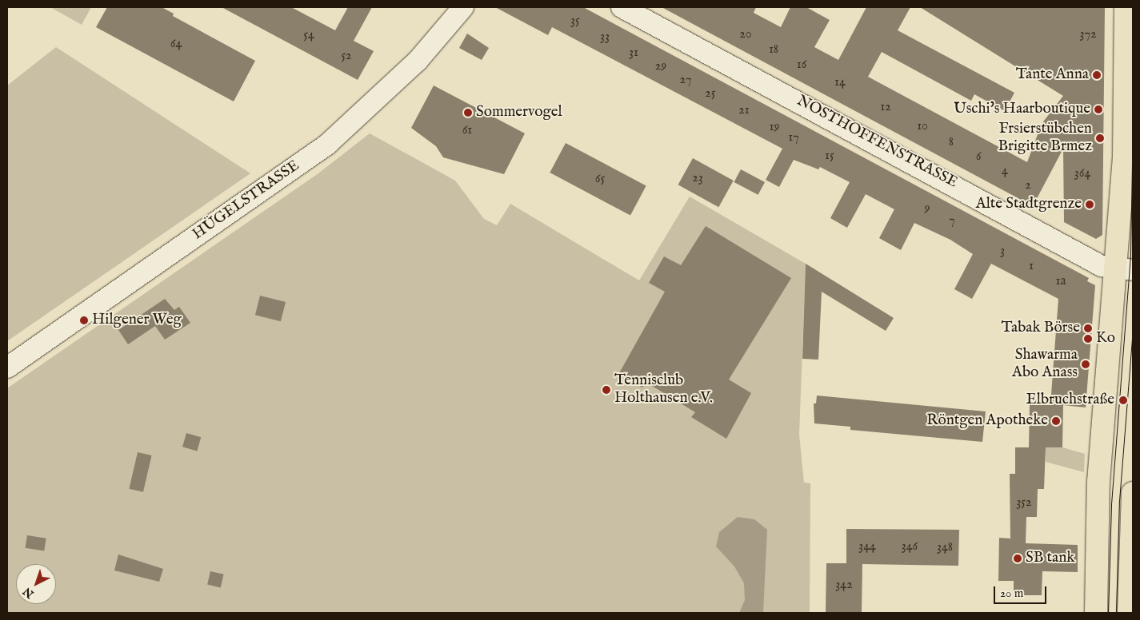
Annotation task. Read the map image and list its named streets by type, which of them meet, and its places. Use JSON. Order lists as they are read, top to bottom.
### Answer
{
  "streets": {
    "street": ["NOSTHOFFENSTRASSE", "HÜGELSTRASSE"]
  },
  "places": [
    "Tante Anna",
    "Uschi's Haarboutique",
    "Sommervogel",
    "Frsierstübchen Brigitte Brmez",
    "Alte Stadtgrenze",
    "Hilgener Weg",
    "Tabak Börse",
    "Ko",
    "Shawarma Abo Anass",
    "Tennisclub Holthausen e.V.",
    "Elbruchstraße",
    "Röntgen Apotheke",
    "SB tank"
  ],
  "house_numbers": [
    "35",
    "20",
    "372",
    "54",
    "33",
    "64",
    "18",
    "31",
    "52",
    "16",
    "29",
    "27",
    "14",
    "25",
    "12",
    "21",
    "10",
    "19",
    "61",
    "17",
    "8",
    "15",
    "6",
    "4",
    "364",
    "23",
    "65",
    "2",
    "9",
    "7",
    "3",
    "1",
    "1a",
    "352",
    "344",
    "346",
    "348",
    "342"
  ],
  "scale_bar": "20 m",
  "north": "bottom left"
}
